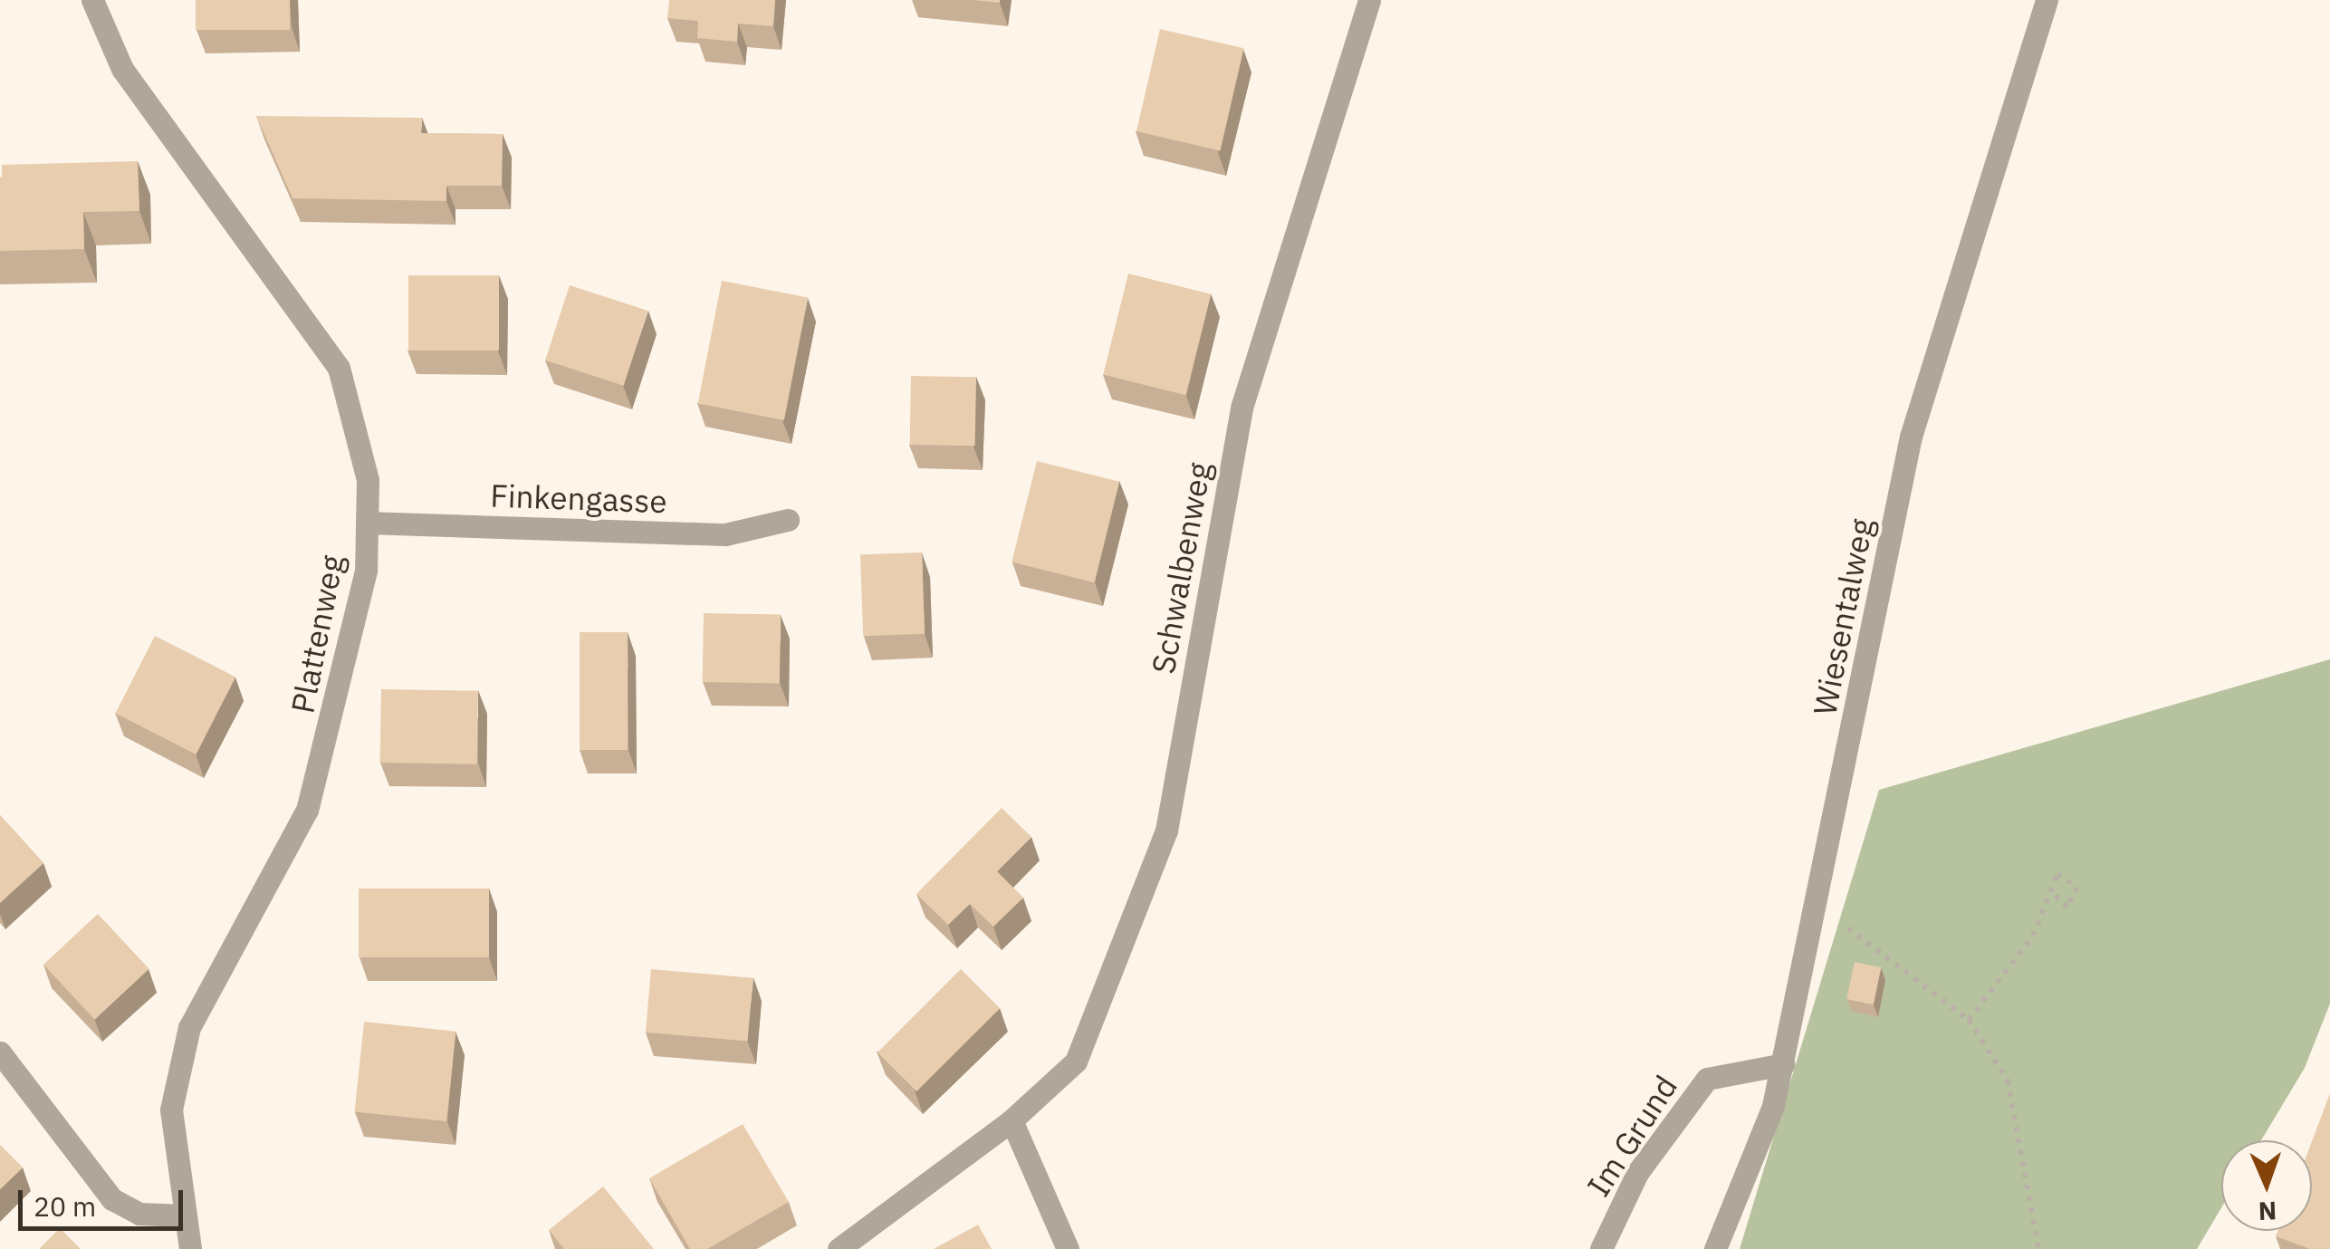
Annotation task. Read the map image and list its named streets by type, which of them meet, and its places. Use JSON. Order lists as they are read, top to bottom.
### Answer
{
  "streets": {
    "street": [
      "Finkengasse",
      "Schwalbenweg",
      "Wiesentalweg",
      "Plattenweg",
      "Im Grund"
    ]
  },
  "crossings": [
    ["Finkengasse", "Plattenweg"],
    ["Wiesentalweg", "Im Grund"]
  ],
  "scale_bar": "20 m",
  "north": "bottom"
}
